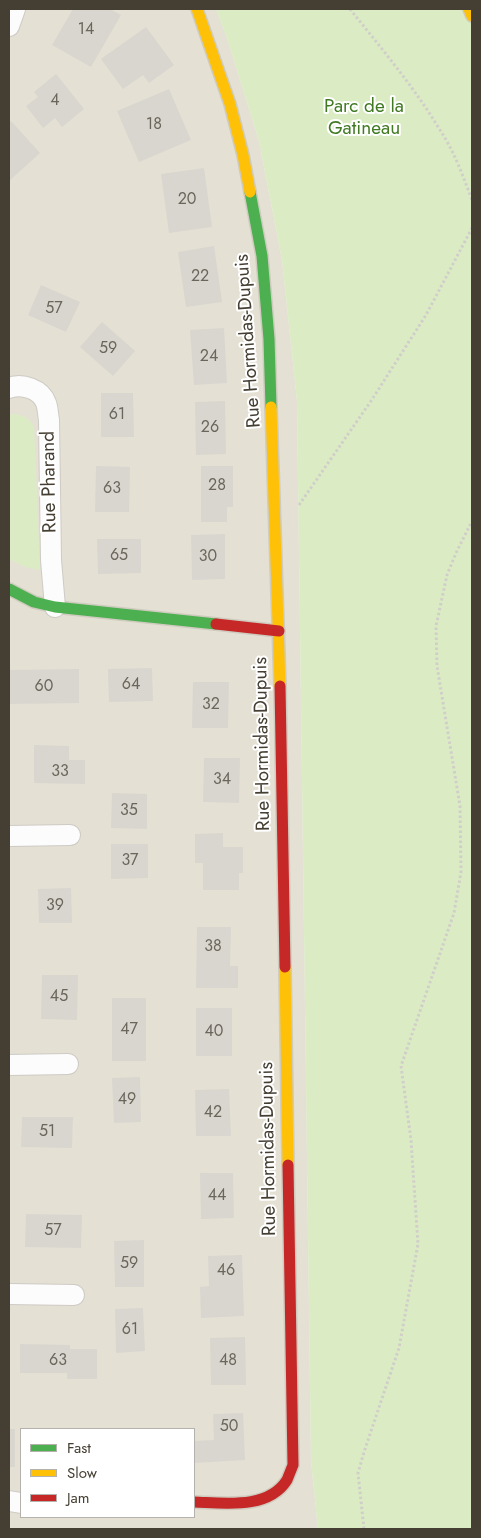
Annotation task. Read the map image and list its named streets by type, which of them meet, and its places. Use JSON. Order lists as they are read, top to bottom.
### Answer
{
  "streets": {
    "street": ["Rue Hormidas-Dupuis", "Rue Pharand"]
  },
  "parks": ["Parc de la Gatineau"],
  "house_numbers": [
    "14",
    "4",
    "18",
    "20",
    "22",
    "57",
    "59",
    "24",
    "61",
    "26",
    "28",
    "63",
    "65",
    "30",
    "64",
    "60",
    "32",
    "33",
    "34",
    "35",
    "37",
    "39",
    "38",
    "45",
    "47",
    "40",
    "49",
    "42",
    "51",
    "44",
    "57",
    "59",
    "46",
    "61",
    "63",
    "48",
    "50"
  ],
  "legend": ["Fast", "Slow", "Jam"]
}
